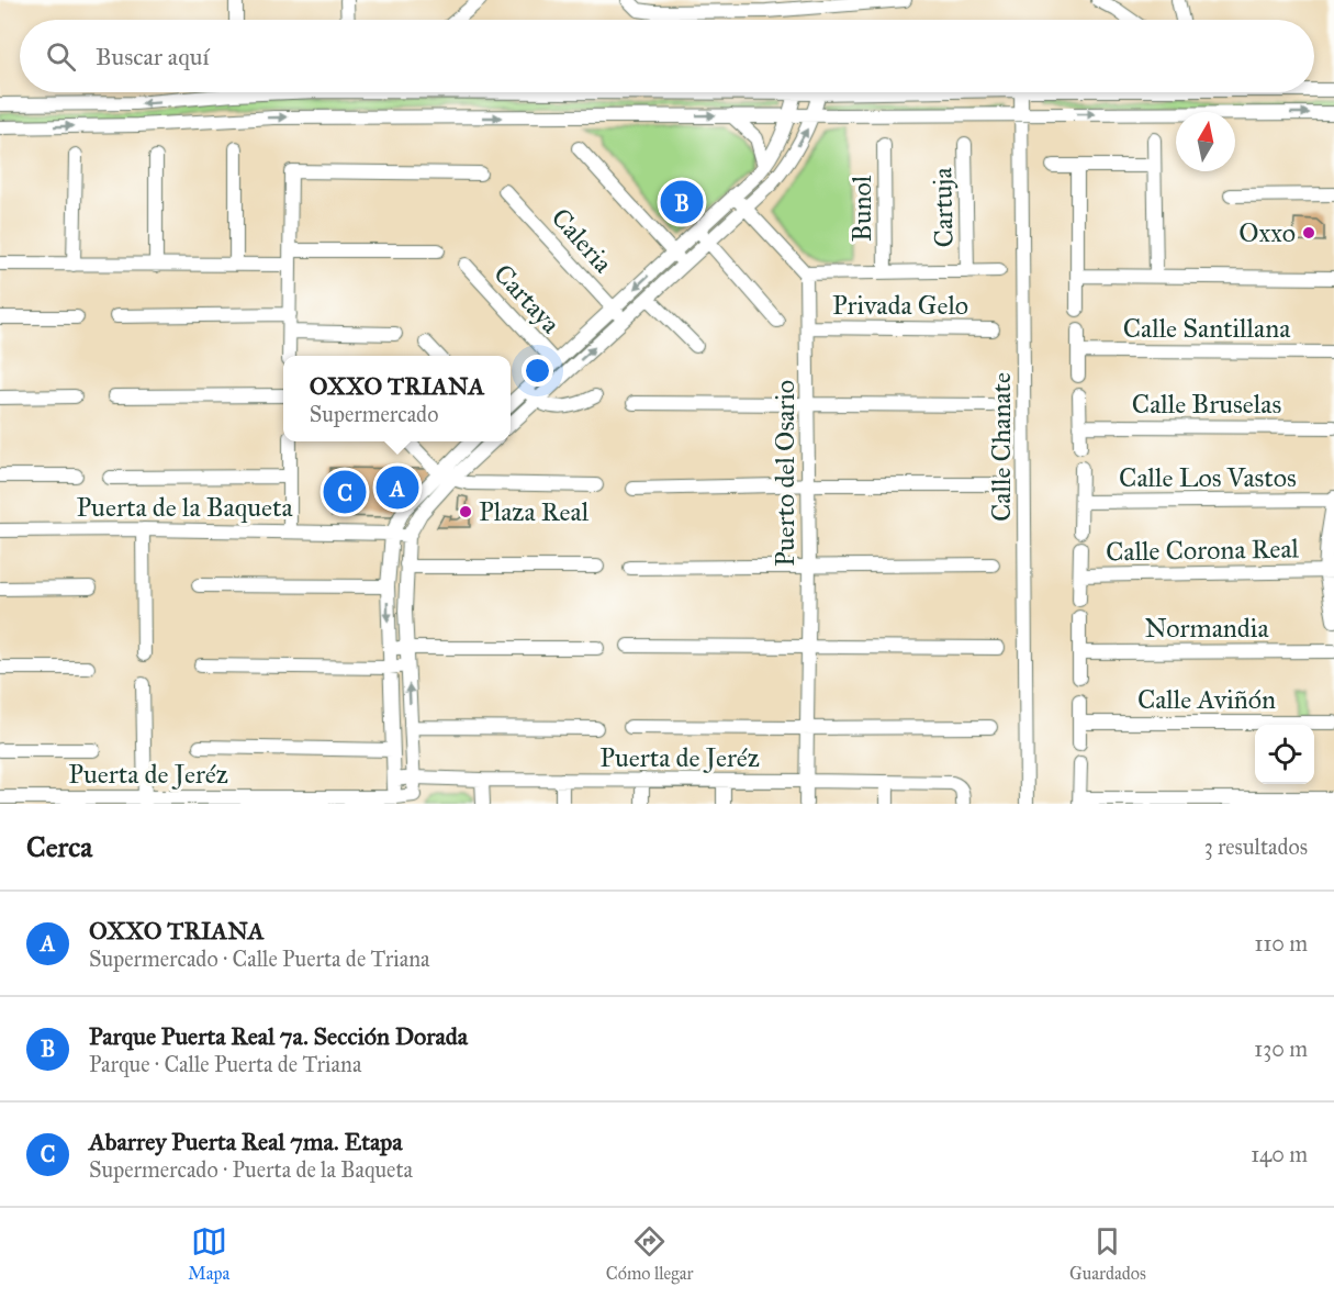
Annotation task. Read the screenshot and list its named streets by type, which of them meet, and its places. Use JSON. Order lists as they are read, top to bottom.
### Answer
{
  "streets": {
    "street": [
      "Cartuja",
      "Bunol",
      "Caleria",
      "Cartaya",
      "Privada Gelo",
      "Calle Santillana",
      "Calle Bruselas",
      "Calle Chanate",
      "Puerto del Osario",
      "Calle Los Vastos",
      "Puerta de la Baqueta",
      "Calle Corona Real",
      "Normandia",
      "Calle Aviñón",
      "Puerta de Jeréz"
    ]
  },
  "crossings": [
    ["Privada Gelo", "Puerto del Osario"],
    ["Puerto del Osario", "Puerta de Jeréz"]
  ],
  "places": ["Oxxo", "Plaza Real"],
  "north": "top",
  "page": {
    "search": "Buscar aquí",
    "pins": ["B", "A", "C"],
    "popup": ["OXXO TRIANA", "Supermercado"],
    "heading": ["Cerca", "3 resultados"],
    "list": [
      {
        "mark": "A",
        "name": "OXXO TRIANA",
        "note": "Supermercado · Calle Puerta de Triana",
        "value": "110 m"
      },
      {
        "mark": "B",
        "name": "Parque Puerta Real 7a. Sección Dorada",
        "note": "Parque · Calle Puerta de Triana",
        "value": "130 m"
      },
      {
        "mark": "C",
        "name": "Abarrey Puerta Real 7ma. Etapa",
        "note": "Supermercado · Puerta de la Baqueta",
        "value": "140 m"
      }
    ],
    "nav": ["Mapa", "Cómo llegar", "Guardados"]
  }
}
